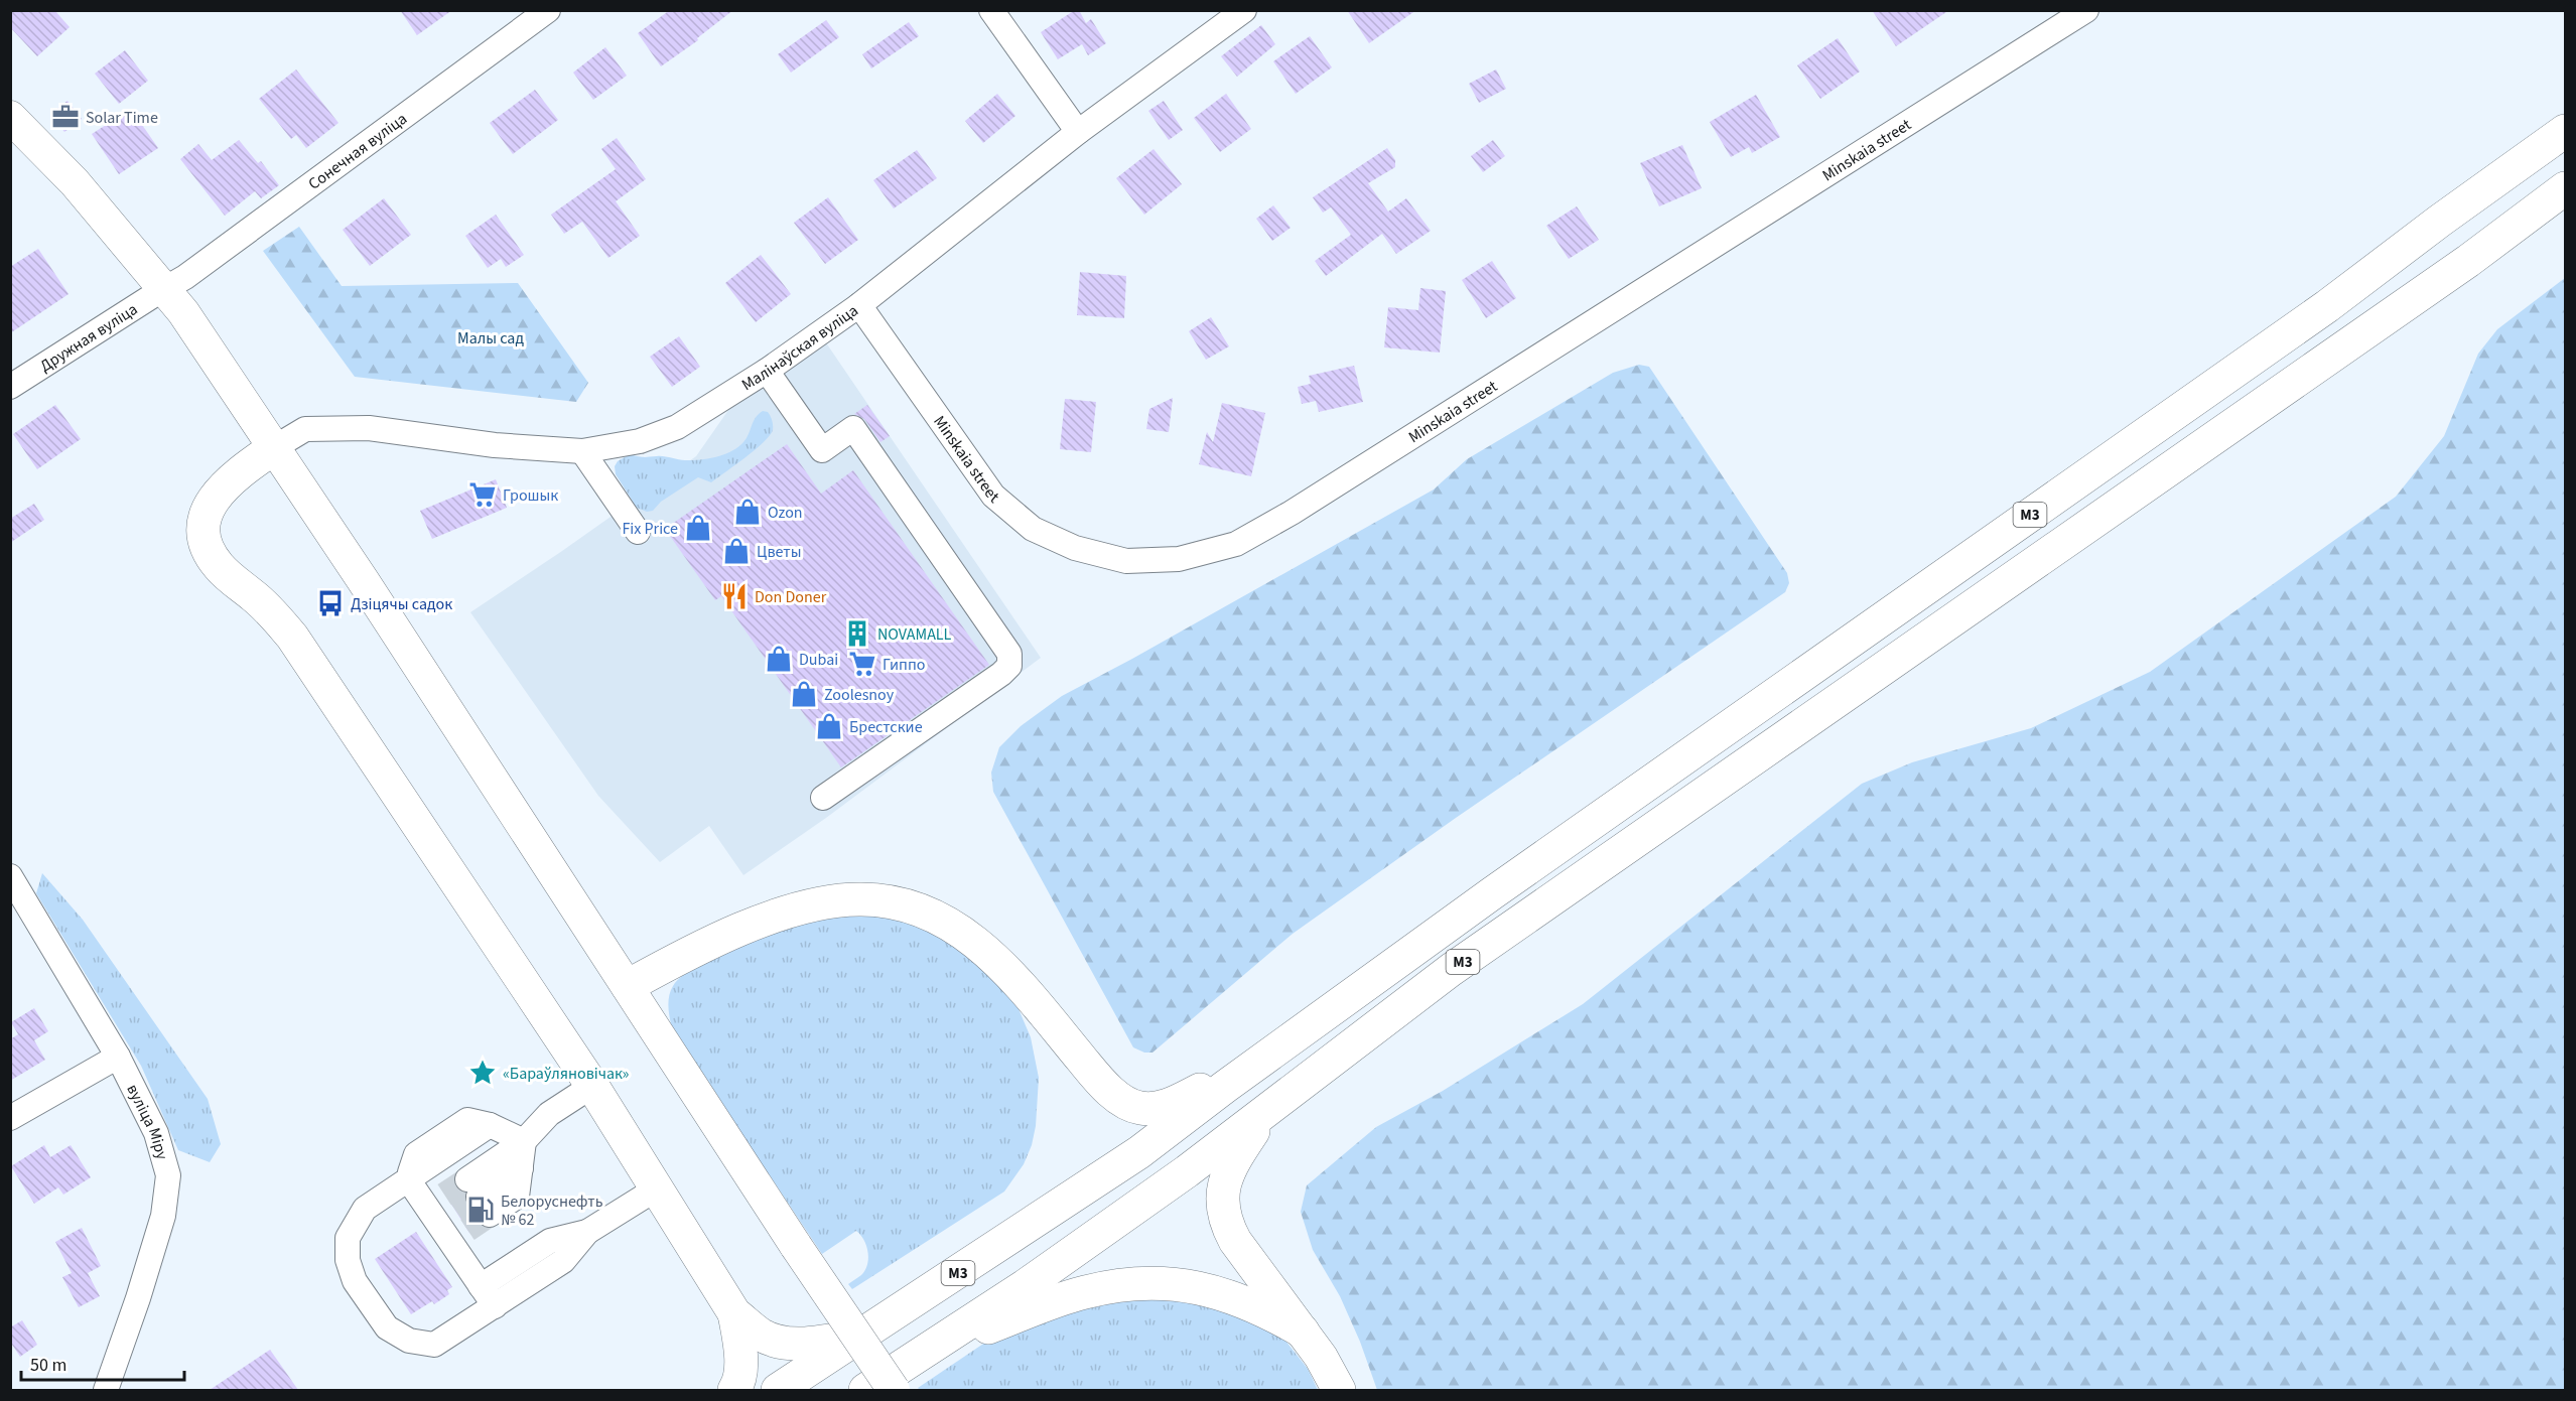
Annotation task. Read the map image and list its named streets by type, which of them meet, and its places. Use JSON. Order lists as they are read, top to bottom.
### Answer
{
  "streets": {
    "highway": ["М3"],
    "street": [
      "Minskaia street",
      "Сонечная вуліца",
      "Дружная вуліца",
      "Малінаўская вуліца",
      "вуліца Міру"
    ]
  },
  "crossings": [
    ["Minskaia street", "Малінаўская вуліца"],
    ["Сонечная вуліца", "Дружная вуліца"]
  ],
  "parks": ["Малы сад"],
  "places": {
    "office": ["Solar Time"],
    "supermarket": ["Грошык", "Гиппо"],
    "shop": [
      "Ozon",
      "Fix Price",
      "Цветы",
      "Dubai",
      "Zoolesnoy",
      "Брестские"
    ],
    "restaurant": ["Don Doner"],
    "bus stop": ["Дзіцячы садок"],
    "building": ["NOVAMALL"],
    "place": ["«Бараўляновічак»"],
    "fuel station": ["Белоруснефть № 62"]
  },
  "scale_bar": "50 m"
}
